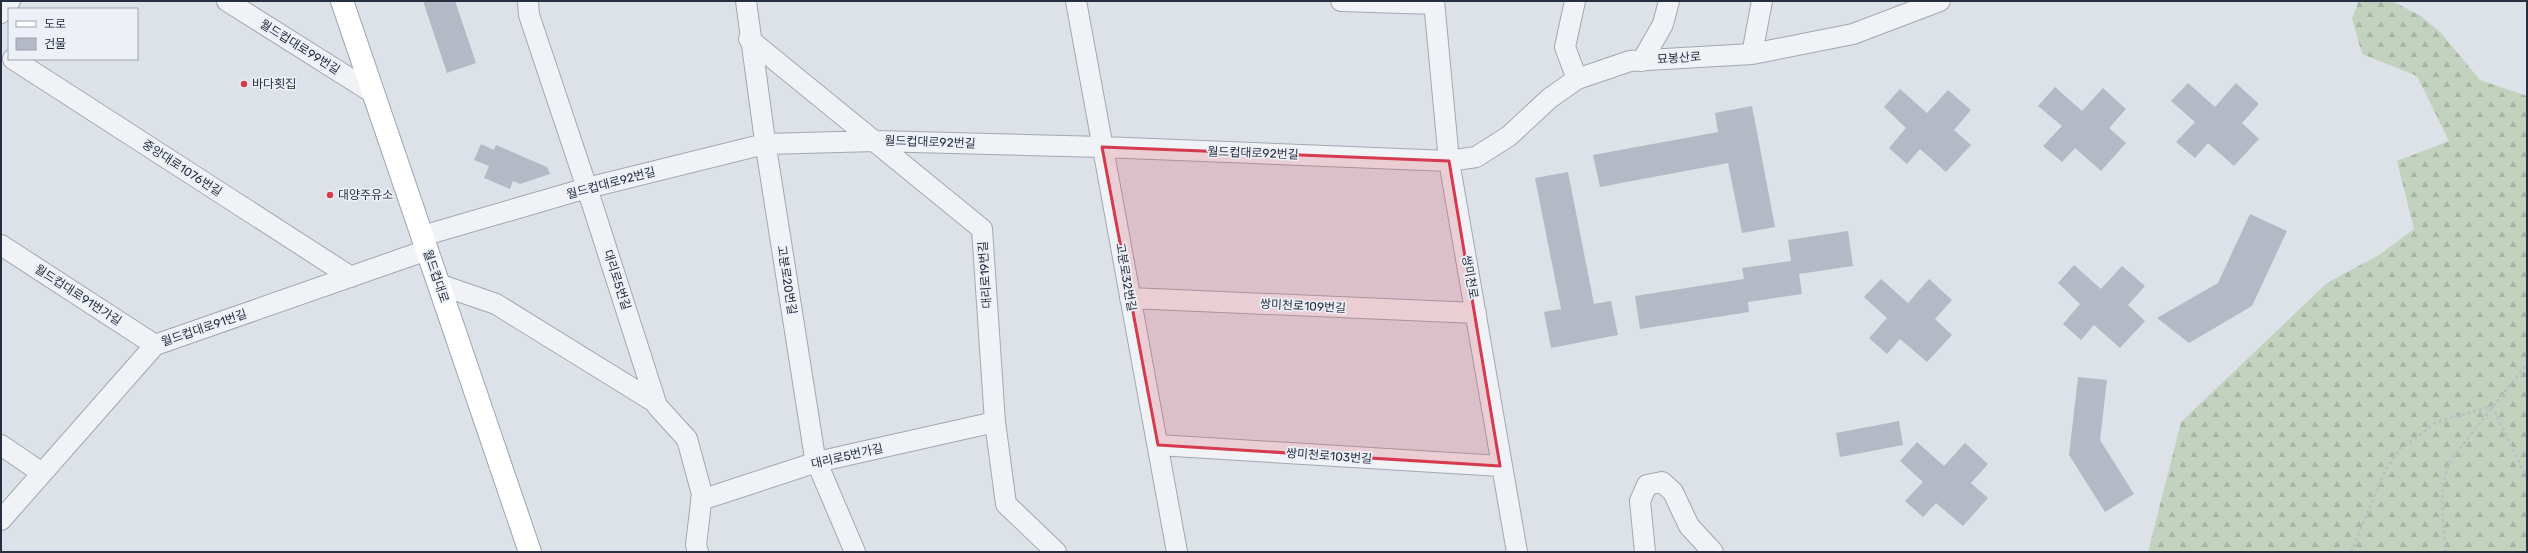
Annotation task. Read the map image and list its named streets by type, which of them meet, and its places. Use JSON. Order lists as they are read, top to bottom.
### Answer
{
  "streets": {
    "main road": ["월드컵대로"],
    "street": [
      "월드컵대로99번길",
      "묘봉산로",
      "월드컵대로92번길",
      "중앙대로1076번길",
      "대리로19번길",
      "고분로32번길",
      "쌍미천로",
      "대리로5번길",
      "고분로20번길",
      "월드컵대로91번가길",
      "쌍미천로109번길",
      "월드컵대로91번길",
      "대리로5번가길",
      "쌍미천로103번길"
    ]
  },
  "crossings": [
    ["월드컵대로99번길", "월드컵대로"],
    ["묘봉산로", "월드컵대로92번길"],
    ["묘봉산로", "쌍미천로"],
    ["월드컵대로92번길", "대리로19번길"],
    ["월드컵대로92번길", "월드컵대로"],
    ["월드컵대로92번길", "고분로32번길"],
    ["월드컵대로92번길", "쌍미천로"],
    ["월드컵대로92번길", "대리로5번길"],
    ["월드컵대로92번길", "고분로20번길"],
    ["월드컵대로92번길", "월드컵대로91번길"],
    ["중앙대로1076번길", "월드컵대로91번길"],
    ["대리로19번길", "고분로20번길"],
    ["대리로19번길", "대리로5번가길"],
    ["월드컵대로", "월드컵대로91번길"],
    ["고분로32번길", "쌍미천로109번길"],
    ["고분로32번길", "쌍미천로103번길"],
    ["쌍미천로", "쌍미천로109번길"],
    ["쌍미천로", "쌍미천로103번길"],
    ["대리로5번길", "대리로5번가길"],
    ["고분로20번길", "대리로5번가길"],
    ["월드컵대로91번가길", "월드컵대로91번길"]
  ],
  "places": ["바다횟집", "대양주유소"],
  "legend": ["도로", "건물"]
}
